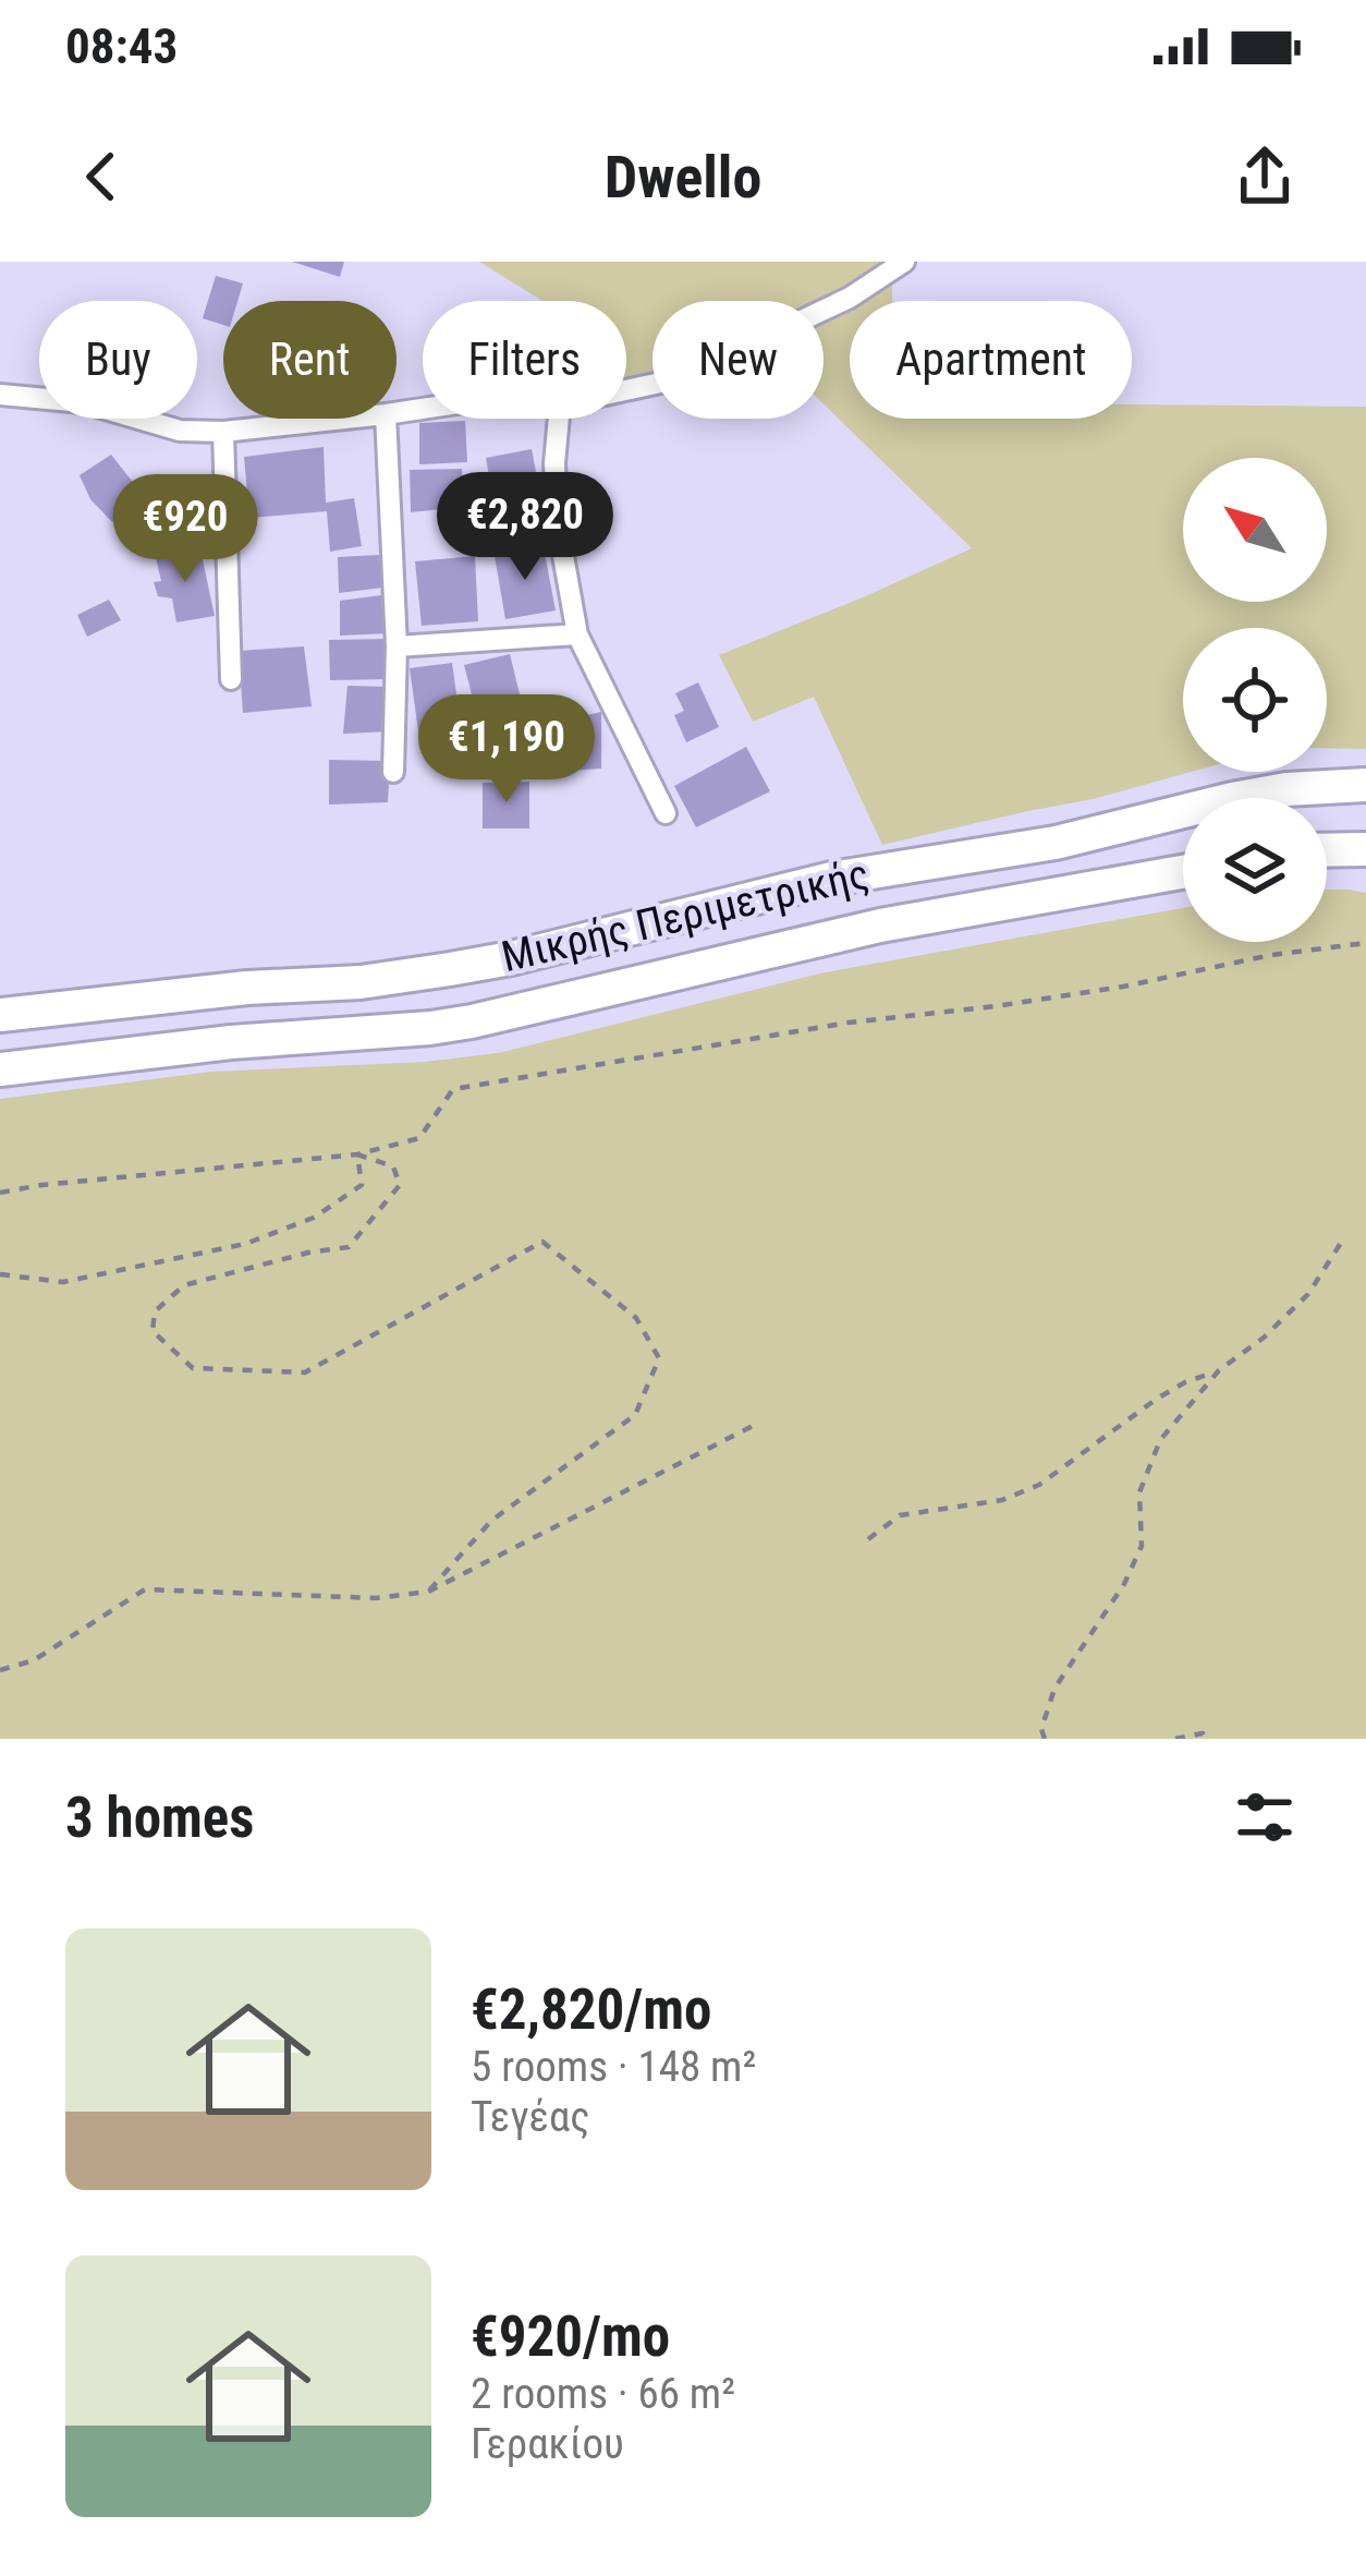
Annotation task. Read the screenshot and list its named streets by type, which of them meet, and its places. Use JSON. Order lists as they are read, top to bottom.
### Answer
{
  "streets": {
    "main road": ["Μικρής Περιμετρικής"]
  },
  "north": "top left",
  "page": {
    "status": "08:43",
    "header": "Dwello",
    "chip": [
      "Buy",
      "Rent",
      "Filters",
      "New",
      "Apartment"
    ],
    "price": ["€2,820", "€920", "€1,190"],
    "heading": "3 homes",
    "list": [
      {
        "name": "€2,820/mo",
        "note": "5 rooms · 148 m² · Τεγέας"
      },
      {
        "name": "€920/mo",
        "note": "2 rooms · 66 m² · Γερακίου"
      }
    ]
  }
}
